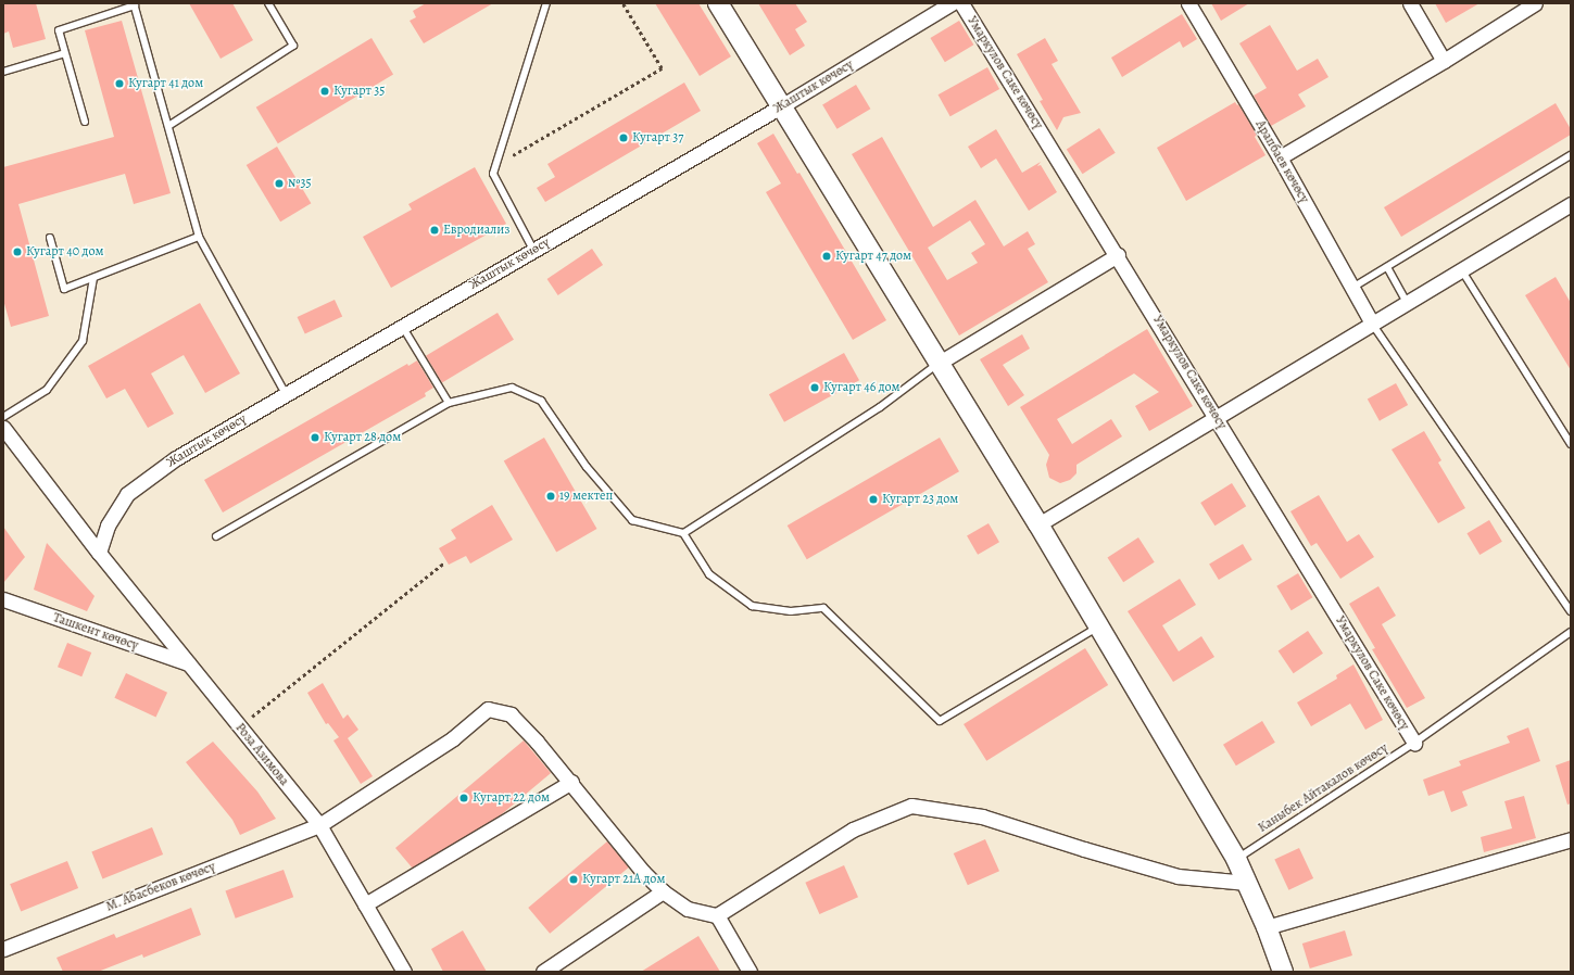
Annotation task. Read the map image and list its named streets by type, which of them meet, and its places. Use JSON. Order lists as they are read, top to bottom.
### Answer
{
  "streets": {
    "street": [
      "Умаркулов Саке көчөсү",
      "Жаштык көчөсү",
      "Арапбаев көчөсү",
      "Ташкент көчөсү",
      "Роза Азимова",
      "М. Абасбеков көчөсү"
    ],
    "lane": ["Каныбек Айтакалов көчөсү"]
  },
  "crossings": [
    ["Умаркулов Саке көчөсү", "Каныбек Айтакалов көчөсү"],
    ["Жаштык көчөсү", "Роза Азимова"],
    ["Ташкент көчөсү", "Роза Азимова"],
    ["Роза Азимова", "М. Абасбеков көчөсү"]
  ],
  "places": [
    "Кугарт 41 дом",
    "Кугарт 35",
    "Кугарт 37",
    "№35",
    "Евродиализ",
    "Кугарт 40 дом",
    "Кугарт 47 дом",
    "Кугарт 46 дом",
    "Кугарт 28 дом",
    "19 мектеп",
    "Кугарт 23 дом",
    "Кугарт 22 дом",
    "Кугарт 21А дом"
  ]
}
